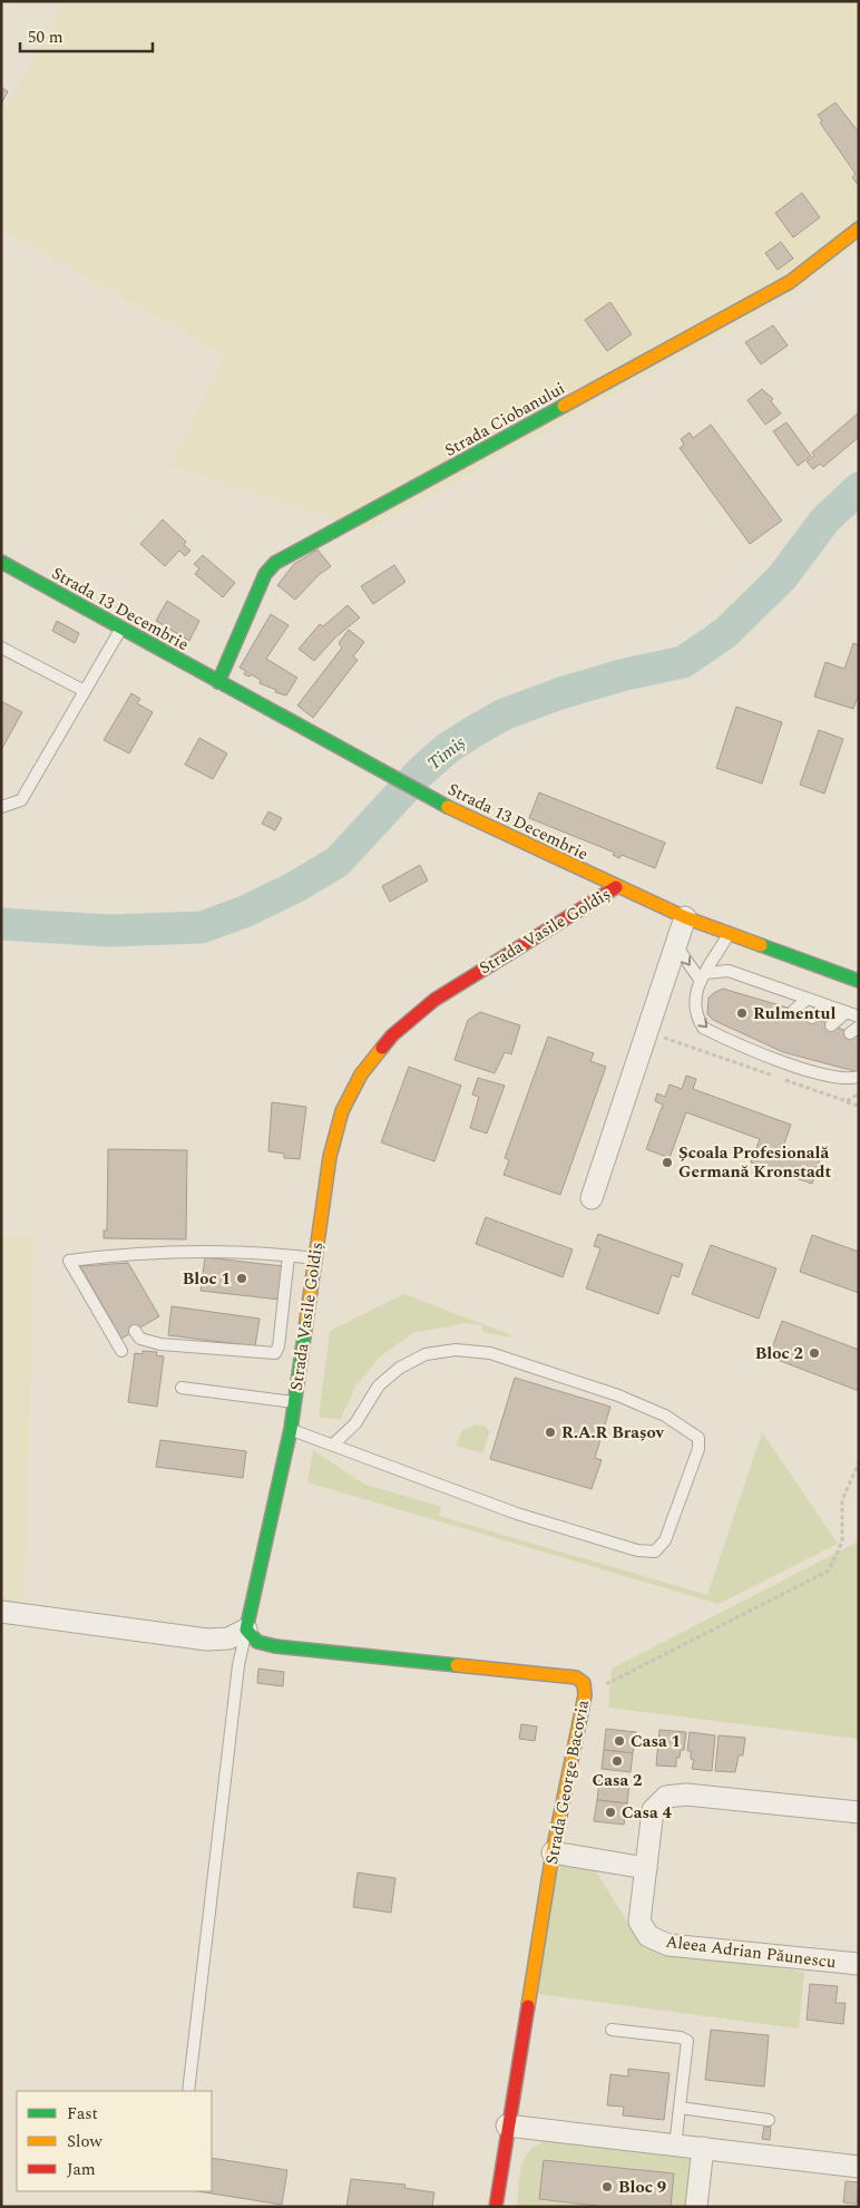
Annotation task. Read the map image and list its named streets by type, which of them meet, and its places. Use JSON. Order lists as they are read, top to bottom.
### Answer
{
  "streets": {
    "street": [
      "Strada Ciobanului",
      "Strada 13 Decembrie",
      "Strada Vasile Goldiș",
      "Strada George Bacovia",
      "Aleea Adrian Păunescu"
    ]
  },
  "crossings": [
    ["Strada Ciobanului", "Strada 13 Decembrie"],
    ["Strada 13 Decembrie", "Strada Vasile Goldiș"],
    ["Strada Vasile Goldiș", "Strada George Bacovia"]
  ],
  "water": ["Timiș"],
  "places": [
    "Rulmentul",
    "Școala Profesională Germană Kronstadt",
    "Bloc 1",
    "Bloc 2",
    "R.A.R Brașov",
    "Casa 1",
    "Casa 2",
    "Casa 4",
    "Bloc 9"
  ],
  "legend": ["Fast", "Slow", "Jam"],
  "scale_bar": "50 m"
}
